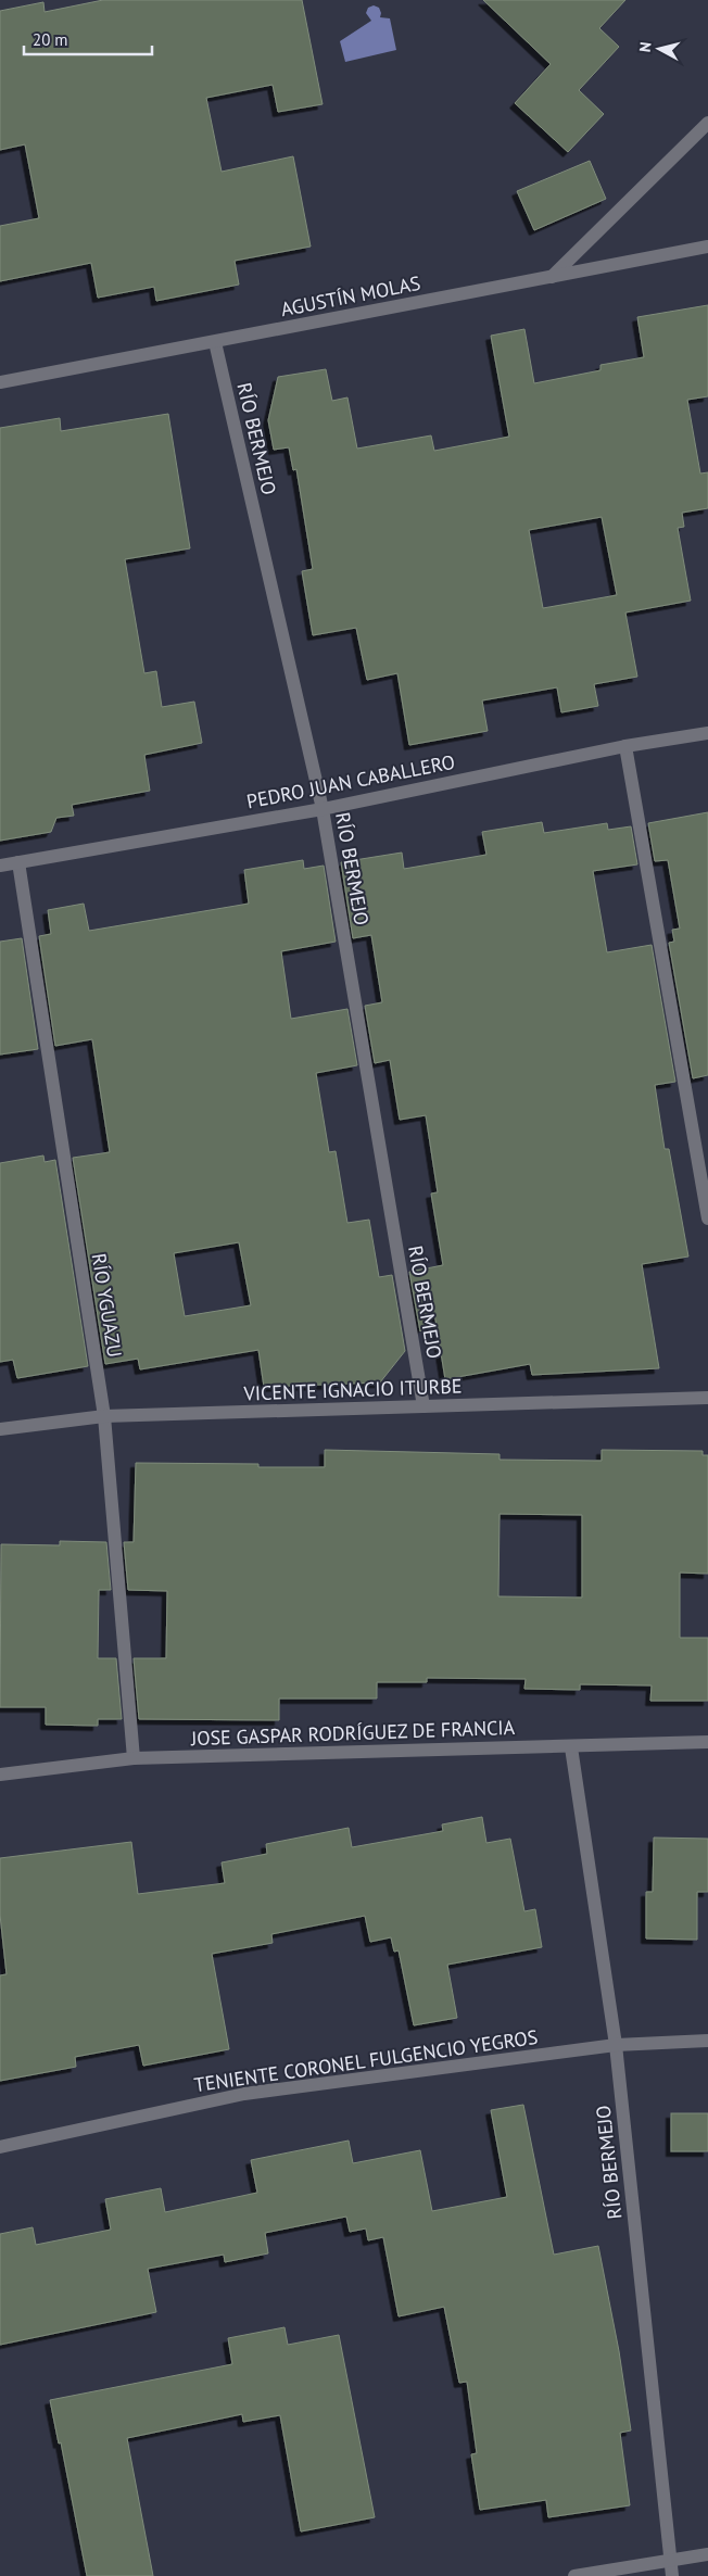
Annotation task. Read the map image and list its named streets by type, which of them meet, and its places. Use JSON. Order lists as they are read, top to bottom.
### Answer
{
  "streets": {
    "street": [
      "AGUSTÍN MOLAS",
      "RÍO BERMEJO",
      "PEDRO JUAN CABALLERO",
      "RÍO YGUAZU",
      "VICENTE IGNACIO ITURBE",
      "JOSE GASPAR RODRÍGUEZ DE FRANCIA",
      "TENIENTE CORONEL FULGENCIO YEGROS"
    ]
  },
  "crossings": [
    ["AGUSTÍN MOLAS", "RÍO BERMEJO"],
    ["RÍO BERMEJO", "PEDRO JUAN CABALLERO"],
    ["RÍO BERMEJO", "VICENTE IGNACIO ITURBE"],
    ["RÍO BERMEJO", "JOSE GASPAR RODRÍGUEZ DE FRANCIA"],
    ["RÍO BERMEJO", "TENIENTE CORONEL FULGENCIO YEGROS"],
    ["PEDRO JUAN CABALLERO", "RÍO YGUAZU"],
    ["RÍO YGUAZU", "VICENTE IGNACIO ITURBE"],
    ["RÍO YGUAZU", "JOSE GASPAR RODRÍGUEZ DE FRANCIA"]
  ],
  "scale_bar": "20 m",
  "north": "left"
}
